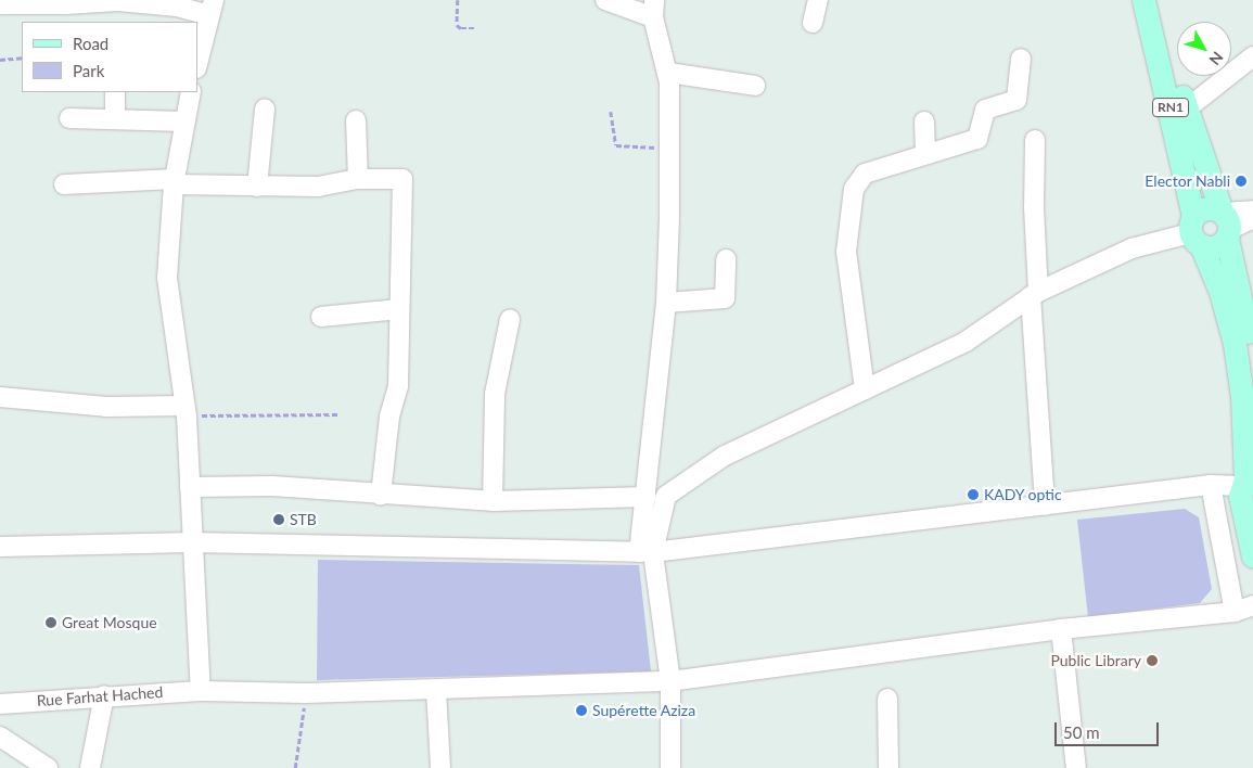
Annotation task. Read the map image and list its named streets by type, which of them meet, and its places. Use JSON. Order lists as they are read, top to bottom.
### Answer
{
  "streets": {
    "main road": ["RN1"],
    "street": ["Rue Farhat Hached"]
  },
  "places": [
    "Elector Nabli",
    "KADY optic",
    "STB",
    "Great Mosque",
    "Public Library",
    "Supérette Aziza"
  ],
  "legend": ["Road", "Park"],
  "scale_bar": "50 m",
  "north": "bottom right"
}
